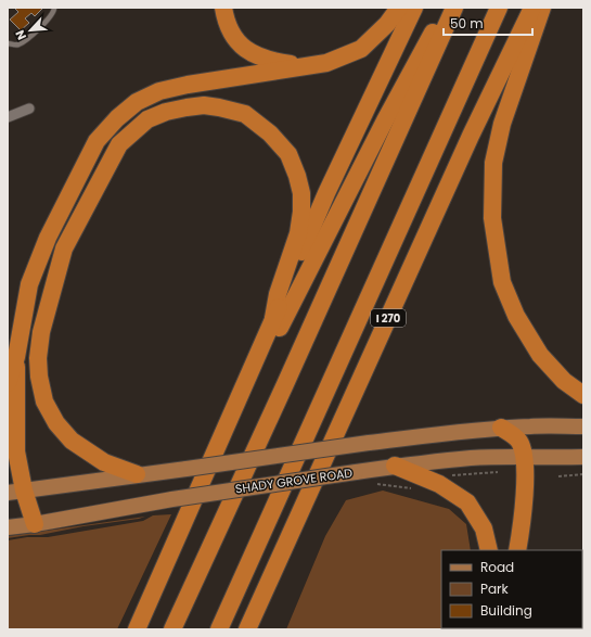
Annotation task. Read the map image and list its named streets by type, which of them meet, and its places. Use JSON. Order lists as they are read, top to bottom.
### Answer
{
  "streets": {
    "highway": ["I 270"],
    "main road": ["SHADY GROVE ROAD"]
  },
  "legend": ["Road", "Park", "Building"],
  "scale_bar": "50 m",
  "north": "bottom left"
}
